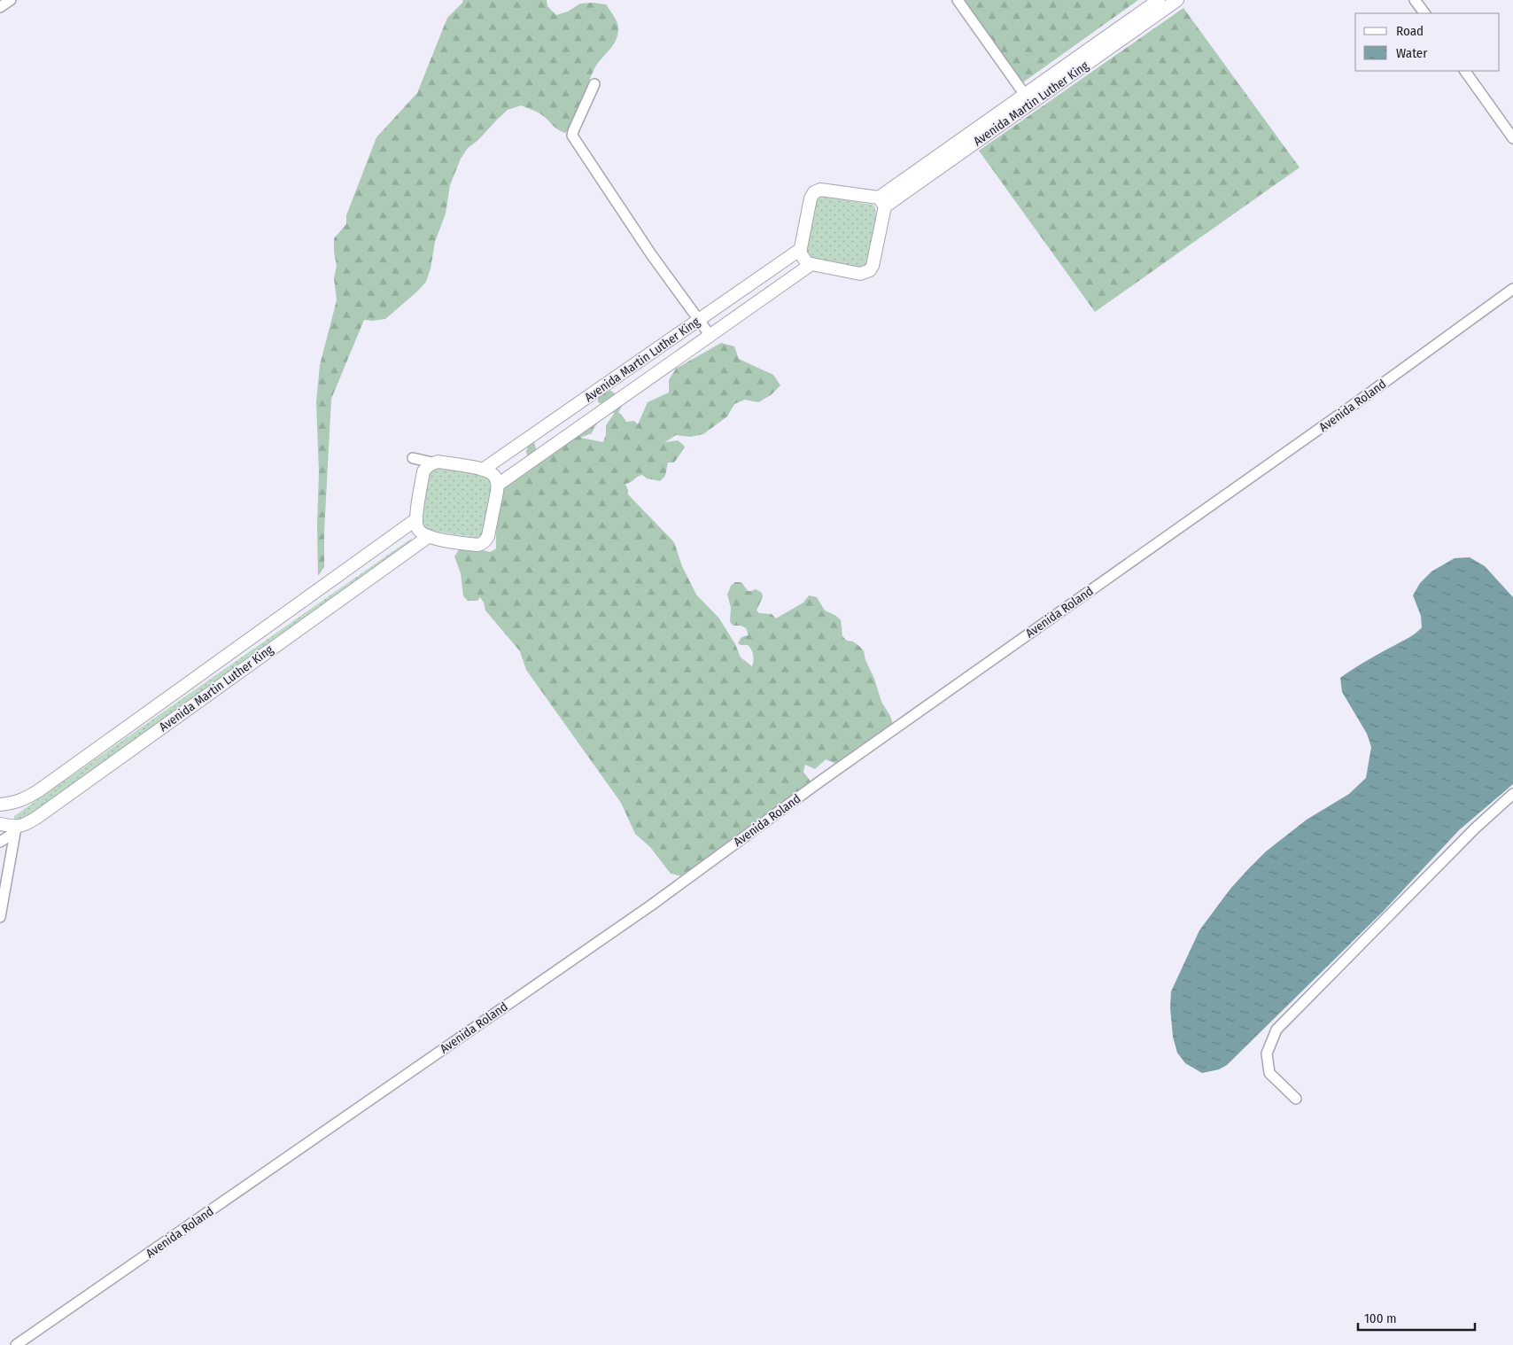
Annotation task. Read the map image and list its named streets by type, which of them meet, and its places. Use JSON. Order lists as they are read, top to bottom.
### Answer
{
  "streets": {
    "main road": ["Avenida Martin Luther King"],
    "street": ["Avenida Roland"]
  },
  "legend": ["Road", "Water"],
  "scale_bar": "100 m"
}
